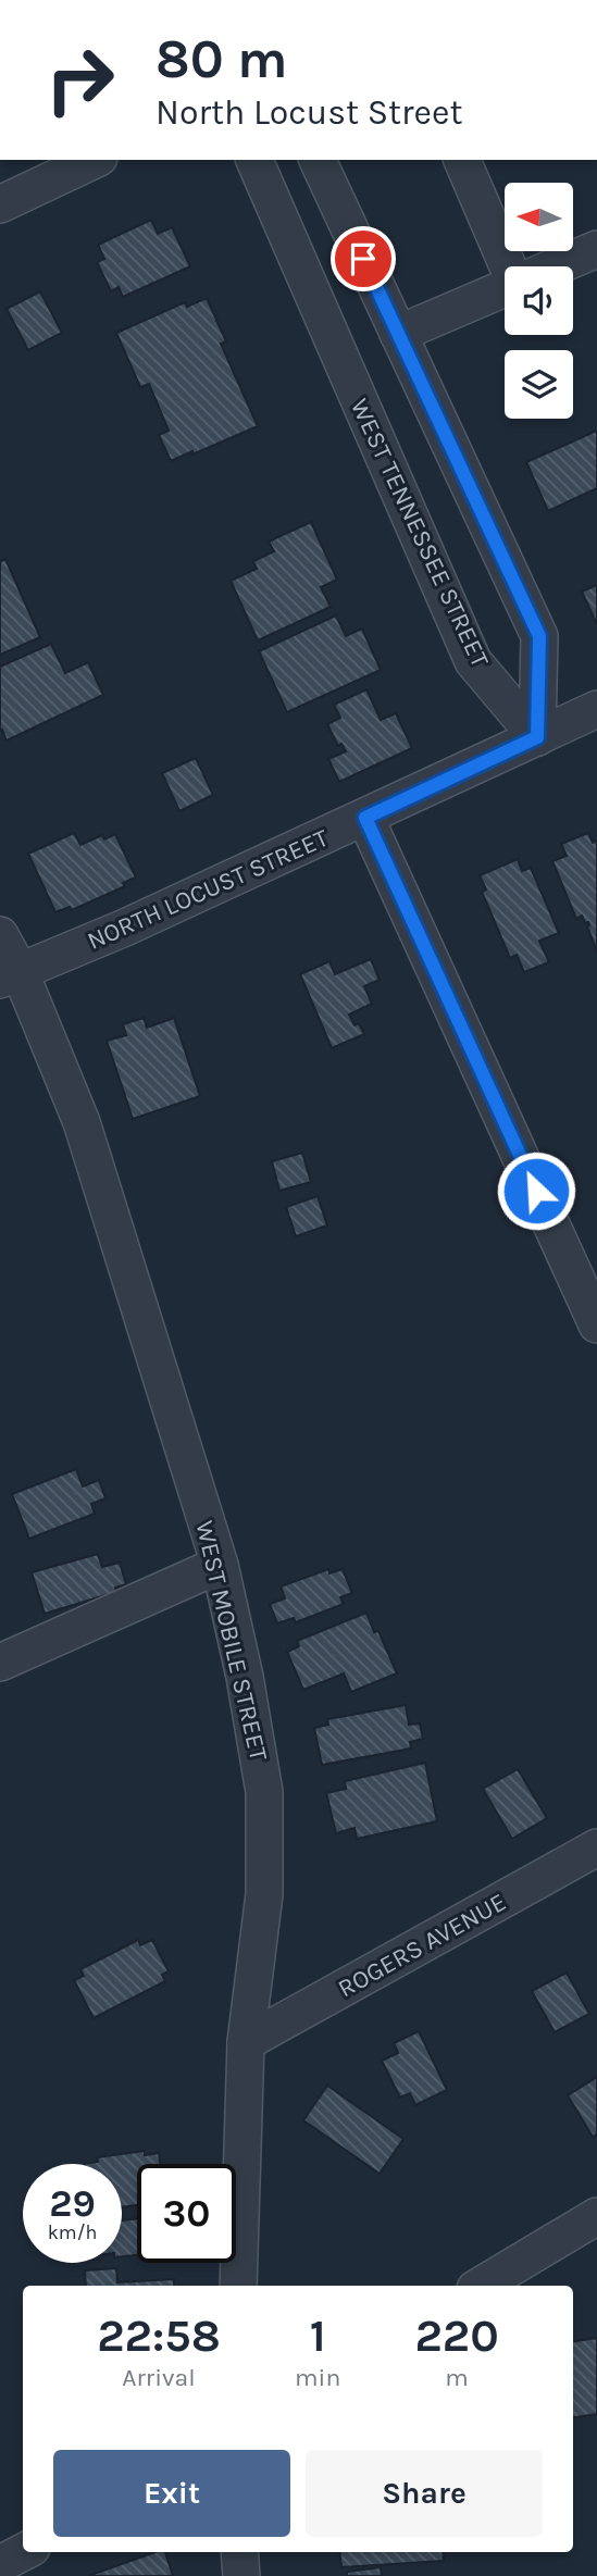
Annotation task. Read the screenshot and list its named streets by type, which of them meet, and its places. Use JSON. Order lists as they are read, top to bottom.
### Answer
{
  "streets": {
    "street": [
      "WEST TENNESSEE STREET",
      "NORTH LOCUST STREET",
      "WEST MOBILE STREET",
      "ROGERS AVENUE"
    ]
  },
  "crossings": [
    ["WEST TENNESSEE STREET", "NORTH LOCUST STREET"],
    ["NORTH LOCUST STREET", "WEST MOBILE STREET"],
    ["WEST MOBILE STREET", "ROGERS AVENUE"]
  ],
  "north": "left",
  "page": {
    "turn": ["80 m", "North Locust Street"],
    "speed": "29 km/h",
    "limit": "30",
    "eta": [
      "22:58",
      "Arrival",
      "1",
      "min",
      "220",
      "m"
    ],
    "buttons": ["Exit", "Share"]
  }
}
